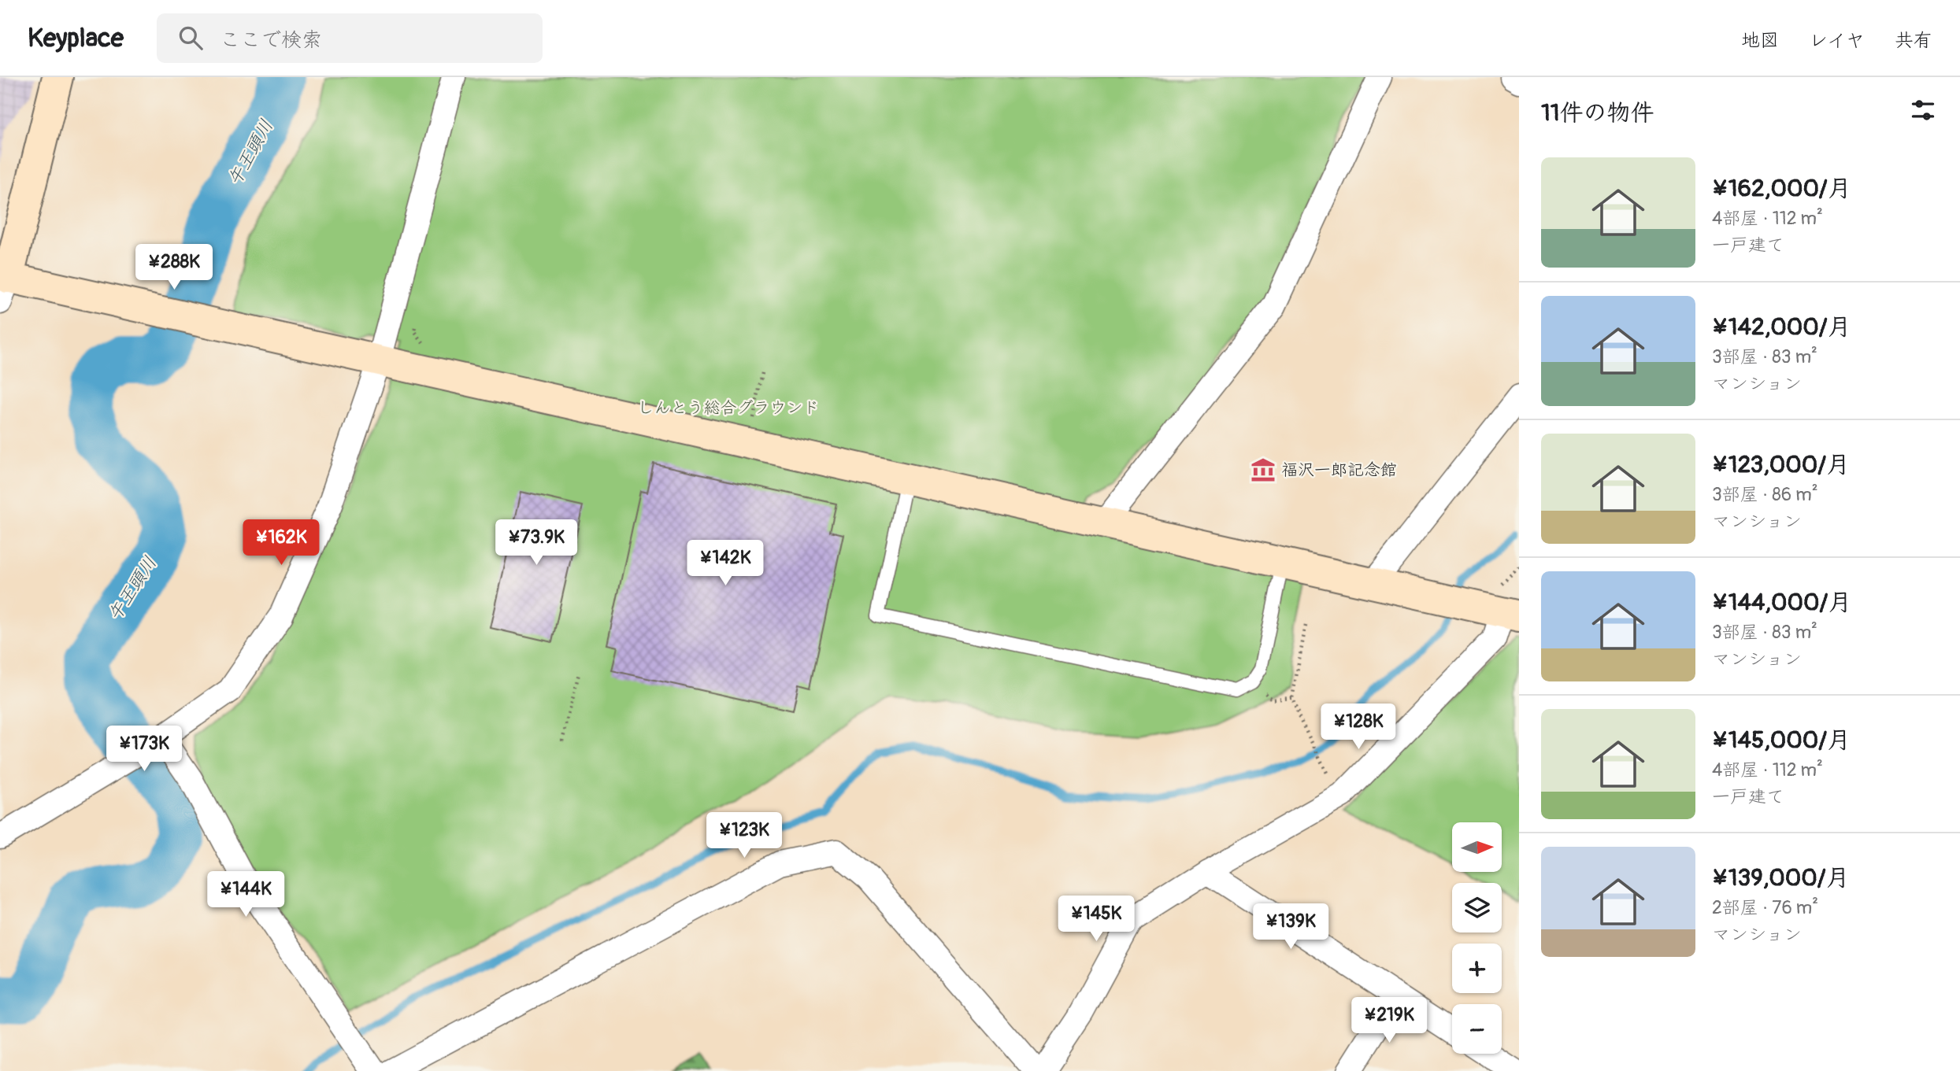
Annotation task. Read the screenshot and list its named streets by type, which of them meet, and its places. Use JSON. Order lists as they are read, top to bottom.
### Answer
{
  "water": ["午王頭川"],
  "parks": ["しんとう総合グラウンド"],
  "places": {
    "museum": ["福沢一郎記念館"]
  },
  "north": "right",
  "page": {
    "header": "Keyplace",
    "search": "ここで検索",
    "nav": ["地図", "レイヤ", "共有"],
    "heading": "11件の物件",
    "list": [
      {
        "name": "¥162,000/月",
        "note": "4部屋 · 112 m² · 一戸建て"
      },
      {
        "name": "¥142,000/月",
        "note": "3部屋 · 83 m² · マンション"
      },
      {
        "name": "¥123,000/月",
        "note": "3部屋 · 86 m² · マンション"
      },
      {
        "name": "¥144,000/月",
        "note": "3部屋 · 83 m² · マンション"
      },
      {
        "name": "¥145,000/月",
        "note": "4部屋 · 112 m² · 一戸建て"
      },
      {
        "name": "¥139,000/月",
        "note": "2部屋 · 76 m² · マンション"
      }
    ],
    "price": [
      "¥288K",
      "¥162K",
      "¥73.9K",
      "¥142K",
      "¥128K",
      "¥173K",
      "¥123K",
      "¥144K",
      "¥145K",
      "¥139K",
      "¥219K"
    ],
    "map_buttons": ["+", "−"]
  }
}
